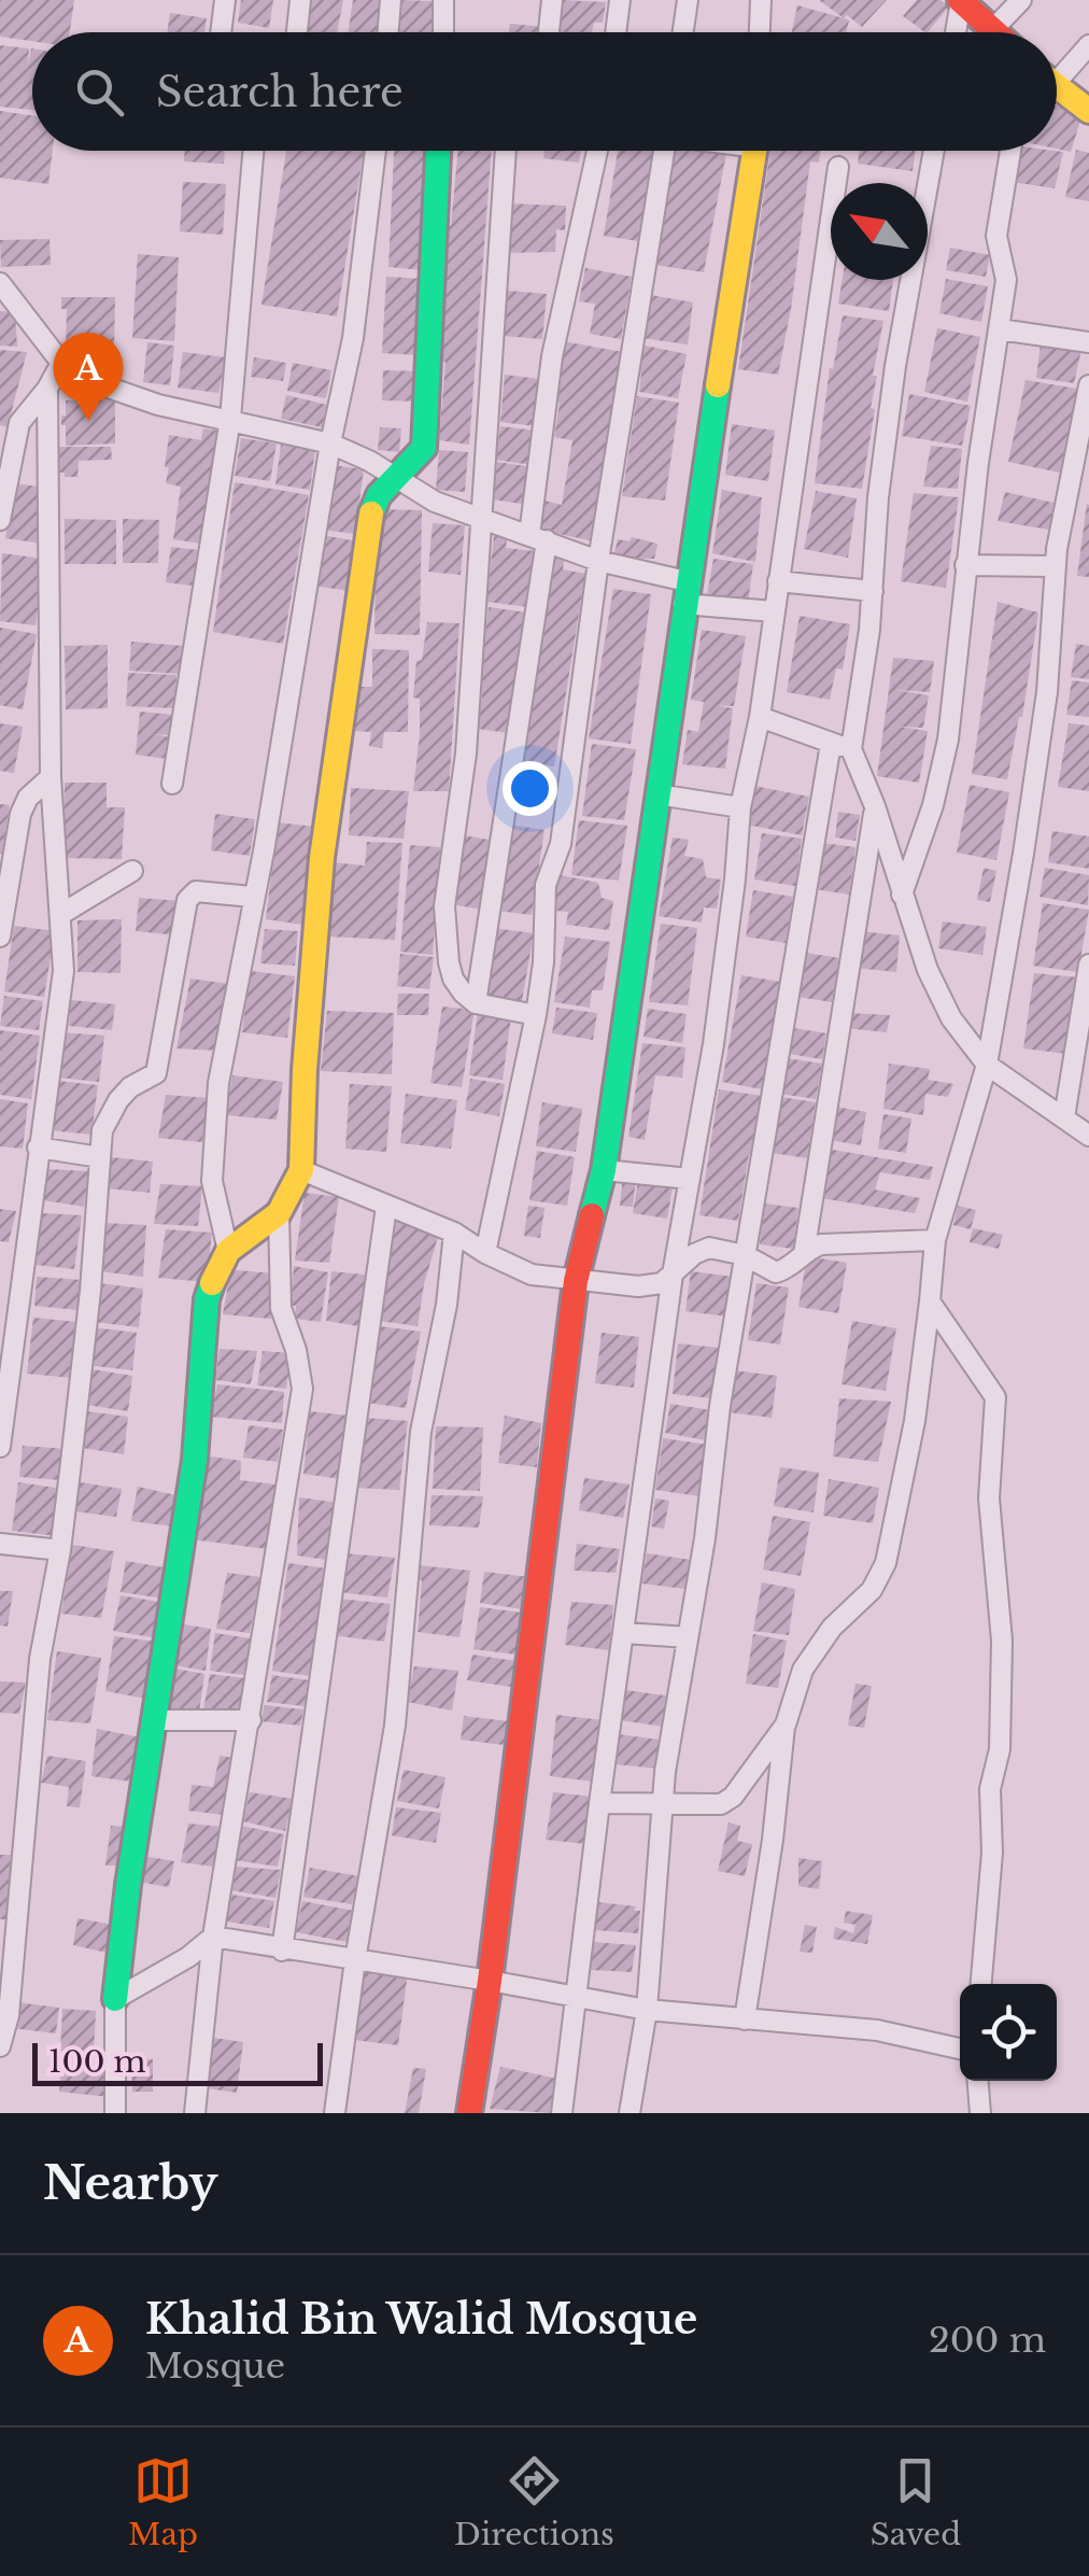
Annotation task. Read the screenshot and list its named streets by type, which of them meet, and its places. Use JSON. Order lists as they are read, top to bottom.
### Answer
{
  "scale_bar": "100 m",
  "north": "top left",
  "page": {
    "search": "Search here",
    "pins": "A",
    "scale": "100 m",
    "heading": "Nearby",
    "list": [
      {
        "mark": "A",
        "name": "Khalid Bin Walid Mosque",
        "note": "Mosque",
        "value": "200 m"
      }
    ],
    "nav": ["Map", "Directions", "Saved"]
  }
}
